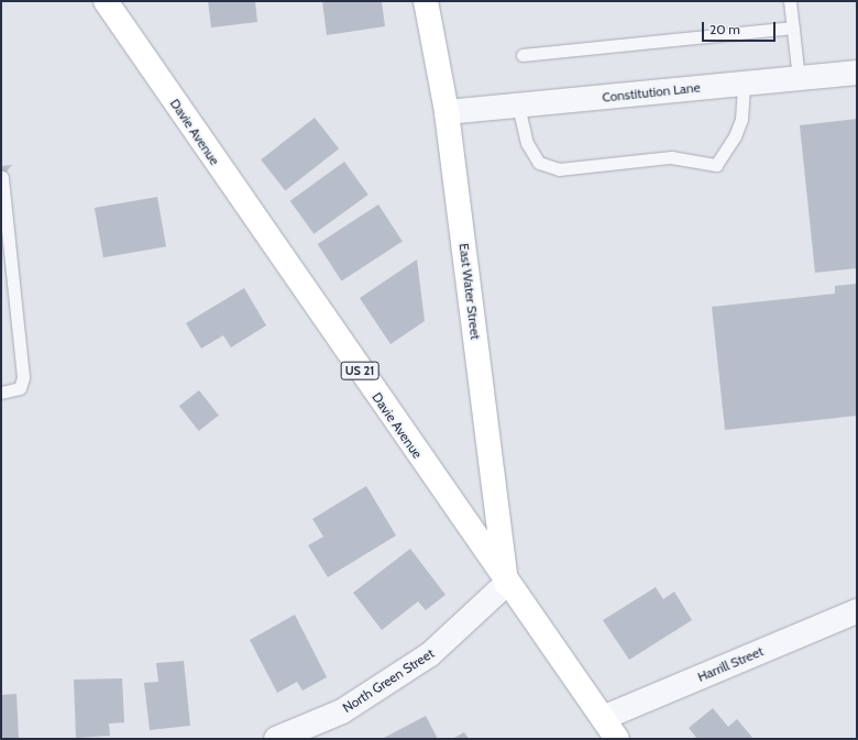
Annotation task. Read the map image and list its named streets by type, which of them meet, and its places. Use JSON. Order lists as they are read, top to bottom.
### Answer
{
  "streets": {
    "main road": ["Davie Avenue", "East Water Street", "US 21"],
    "street": ["Constitution Lane", "Harrill Street", "North Green Street"]
  },
  "crossings": [
    ["Constitution Lane", "East Water Street"],
    ["Davie Avenue", "East Water Street"],
    ["Davie Avenue", "Harrill Street"],
    ["Davie Avenue", "North Green Street"],
    ["East Water Street", "North Green Street"]
  ],
  "scale_bar": "20 m"
}
